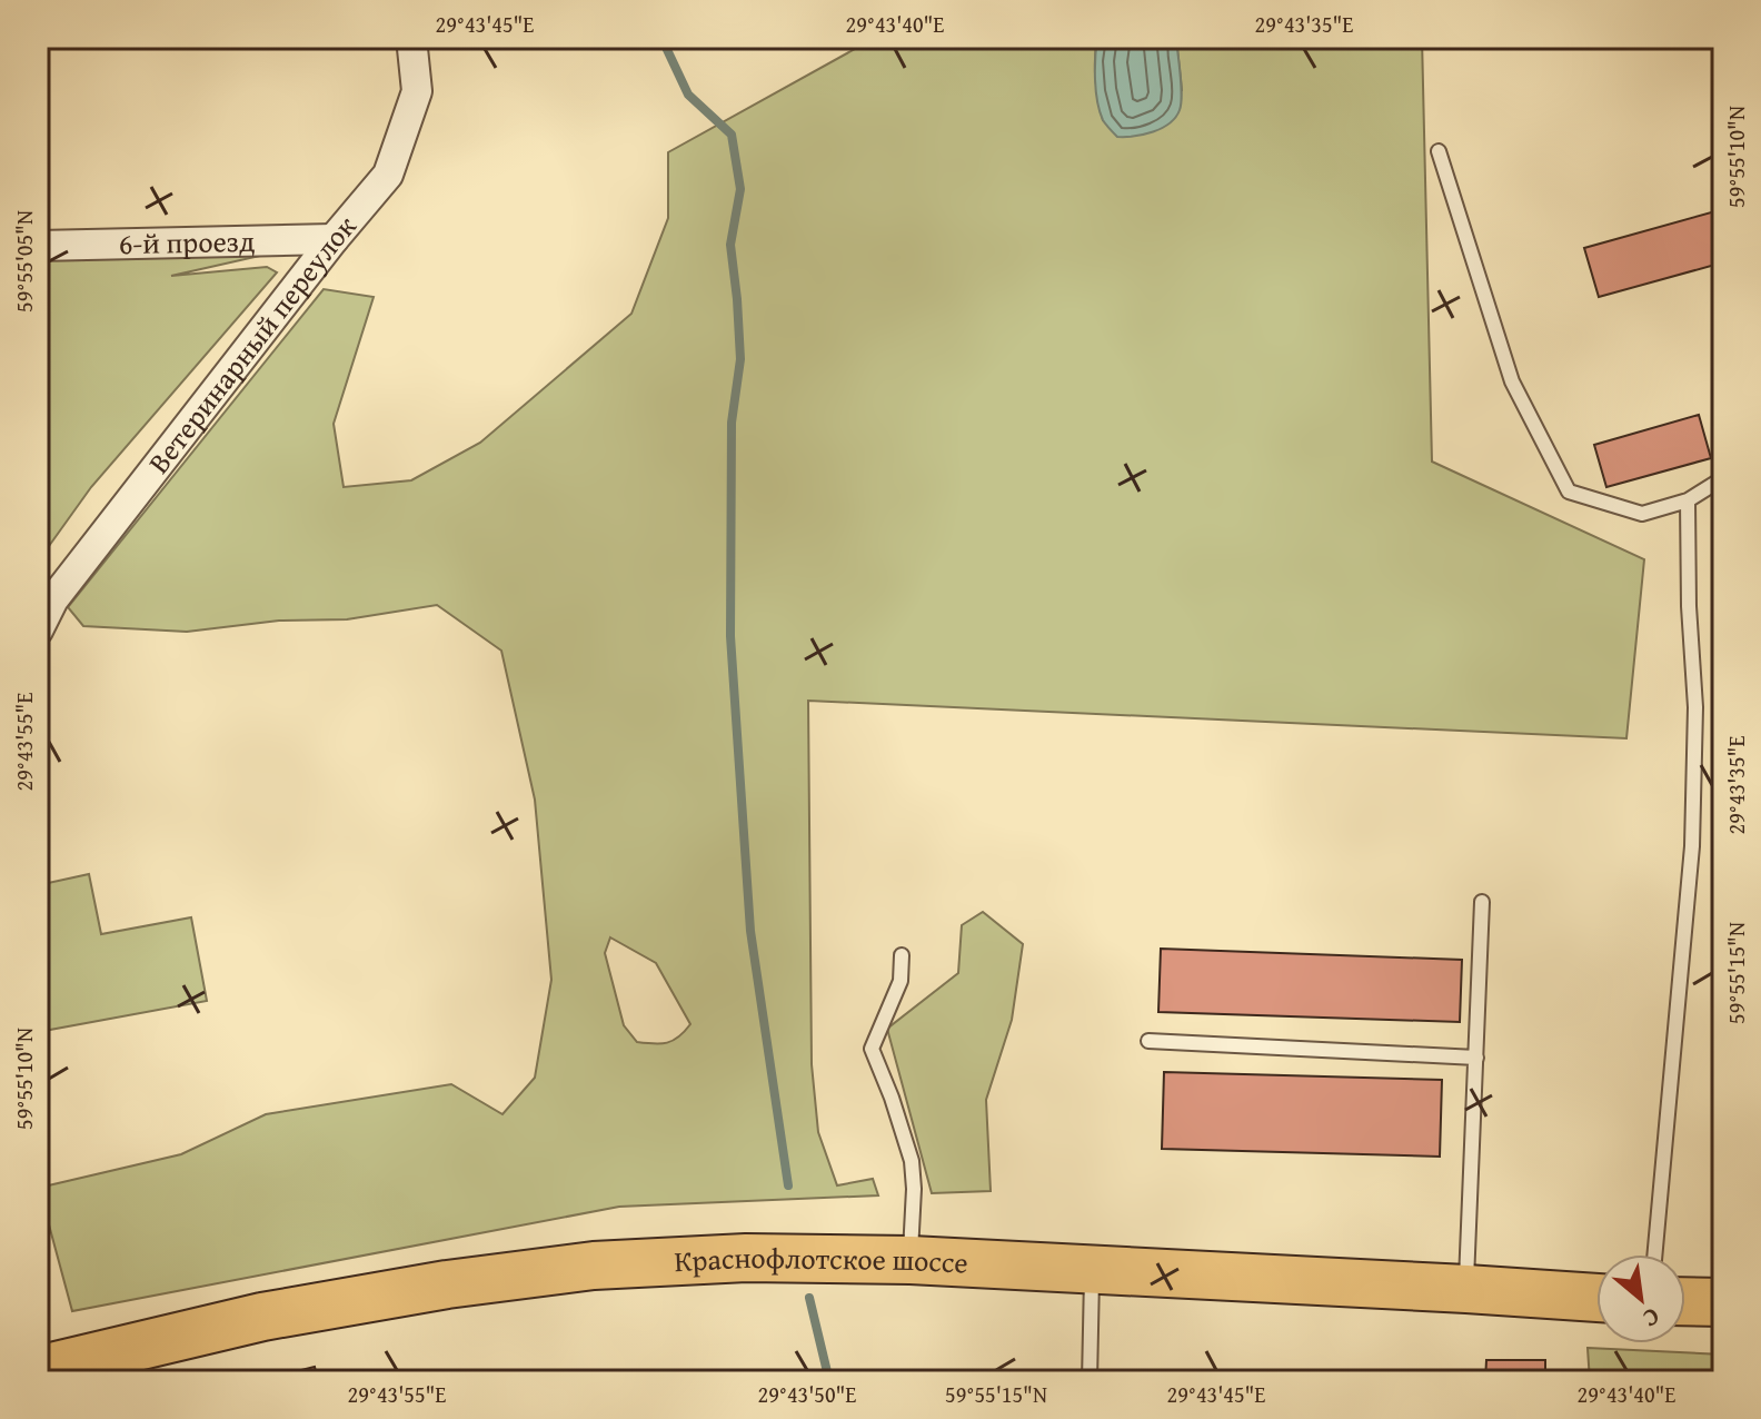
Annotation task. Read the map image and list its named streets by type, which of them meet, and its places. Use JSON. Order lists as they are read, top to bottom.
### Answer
{
  "streets": {
    "main road": ["Краснофлотское шоссе"],
    "street": ["6-й проезд", "Ветеринарный переулок"]
  },
  "crossings": [
    ["6-й проезд", "Ветеринарный переулок"]
  ],
  "north": "bottom right",
  "coordinates": [
    "29°43'45\"E",
    "29°43'40\"E",
    "29°43'35\"E",
    "59°55'10\"N",
    "59°55'05\"N",
    "29°43'55\"E",
    "59°55'15\"N",
    "29°43'50\"E"
  ]
}
